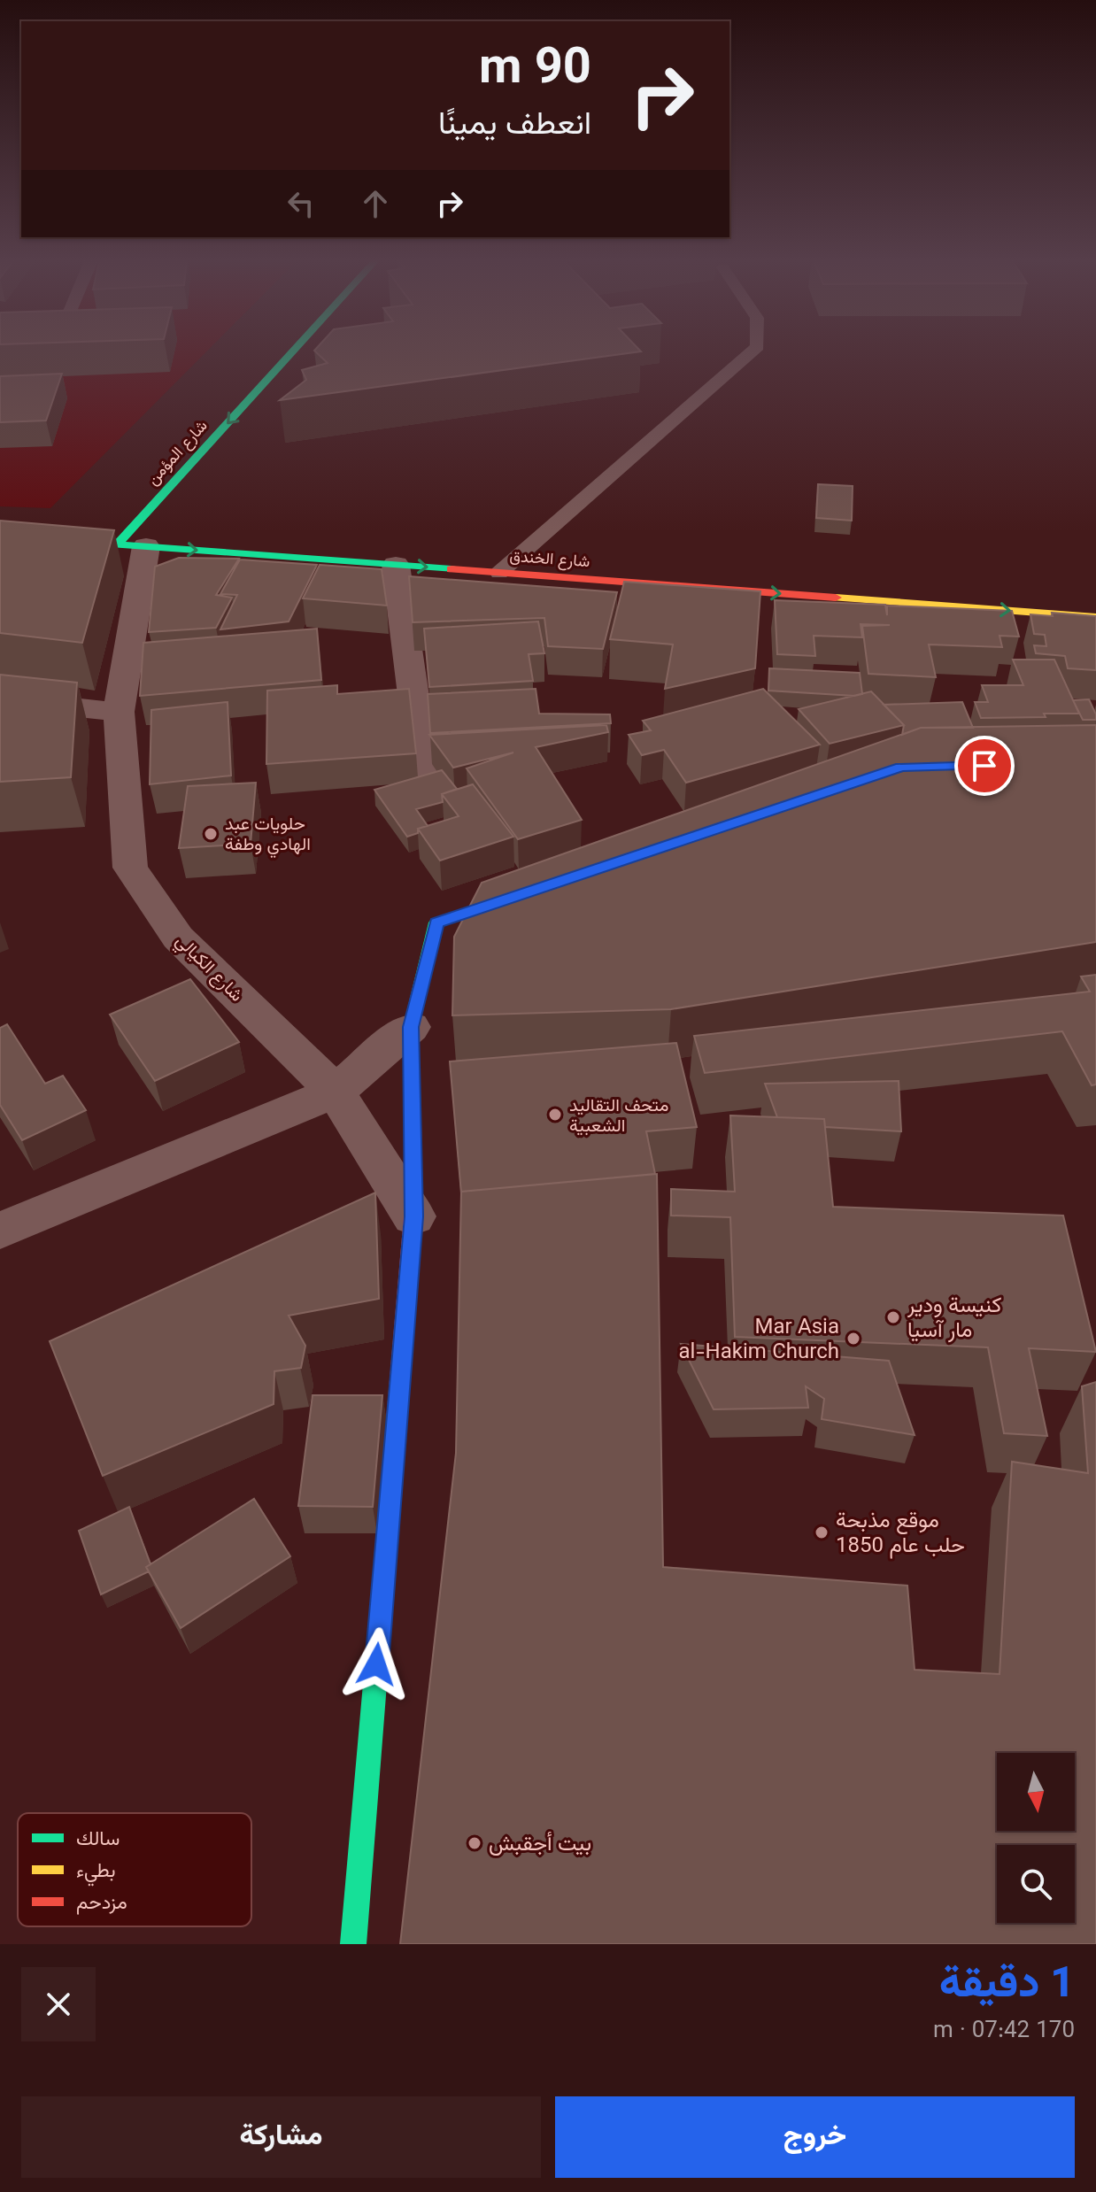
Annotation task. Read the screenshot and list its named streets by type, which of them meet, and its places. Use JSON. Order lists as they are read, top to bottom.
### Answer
{
  "streets": {
    "main road": ["شارع المؤمن", "شارع الخندق"],
    "street": ["شارع الكيالي"]
  },
  "crossings": [
    ["شارع المؤمن", "شارع الخندق"],
    ["شارع المؤمن", "شارع الكيالي"],
    ["شارع الخندق", "شارع الكيالي"]
  ],
  "one_way": ["شارع المؤمن", "شارع الخندق"],
  "places": [
    "حلويات عبد الهادي وطفة",
    "متحف التقاليد الشعبية",
    "كنيسة ودير مار آسيا",
    "Mar Asia al-Hakim Church",
    "موقع مذبحة حلب عام 1850",
    "بيت أجقبش"
  ],
  "legend": ["سالك", "بطيء", "مزدحم"],
  "north": "bottom",
  "page": {
    "turn": ["90 m", "انعطف يمينًا"],
    "heading": ["1 دقيقة", "170 m · 07:42"],
    "buttons": ["خروج", "مشاركة"]
  }
}
